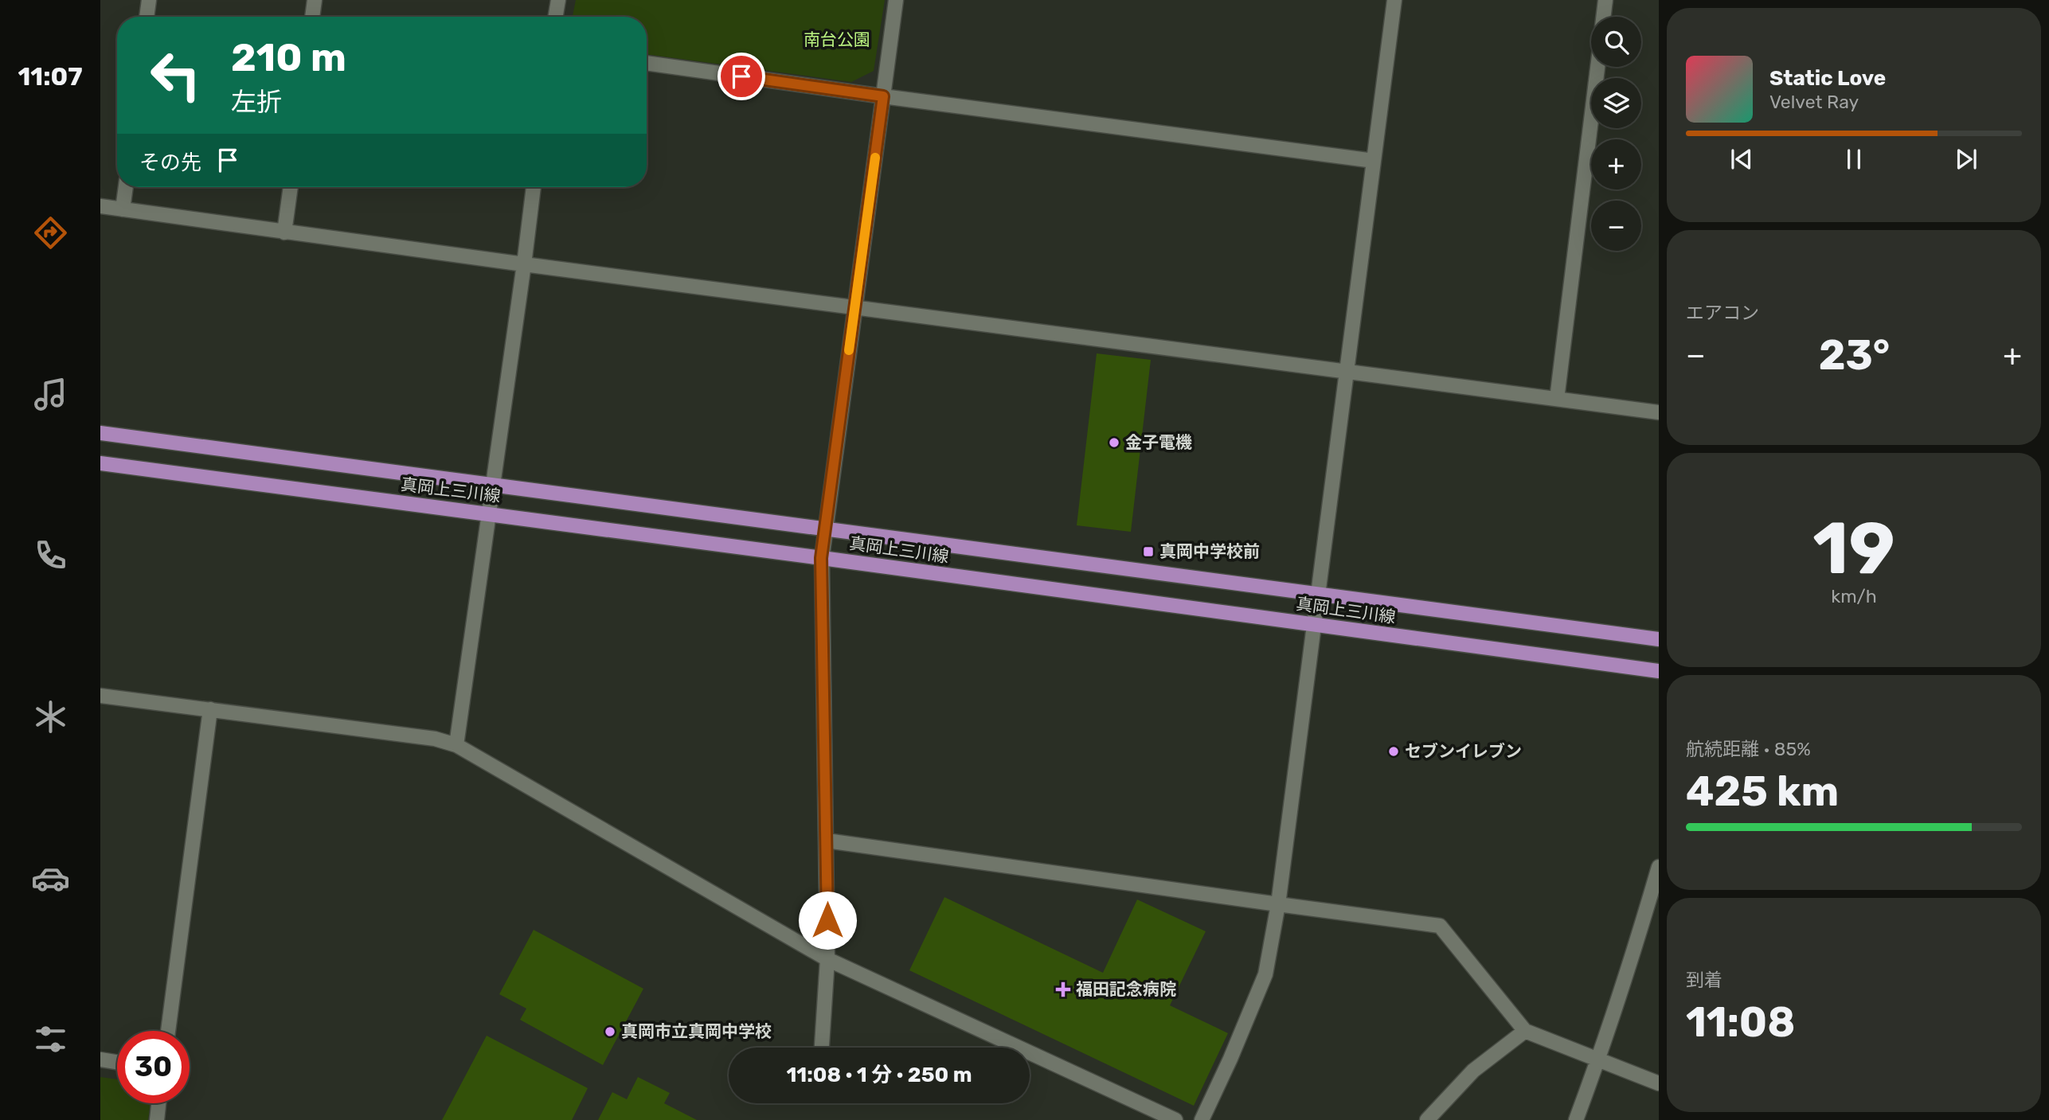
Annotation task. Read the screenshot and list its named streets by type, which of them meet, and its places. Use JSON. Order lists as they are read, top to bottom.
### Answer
{
  "streets": {
    "main road": ["真岡上三川線"]
  },
  "parks": ["南台公園"],
  "places": {
    "other": ["金子電機", "セブンイレブン", "真岡市立真岡中学校"],
    "transit": ["真岡中学校前"],
    "health": ["福田記念病院"]
  },
  "page": {
    "tabs": "11:07",
    "map_buttons": ["+", "−"],
    "turn": ["210 m", "左折"],
    "song": ["Static Love", "Velvet Ray"],
    "then": "その先",
    "tile": [
      "エアコン",
      ["19", "km/h"],
      ["航続距離 · 85%", "425 km"],
      ["到着", "11:08"]
    ],
    "heat": ["−", "23°", "+"],
    "limit": "30",
    "trip": "11:08 · 1 分 · 250 m"
  }
}
